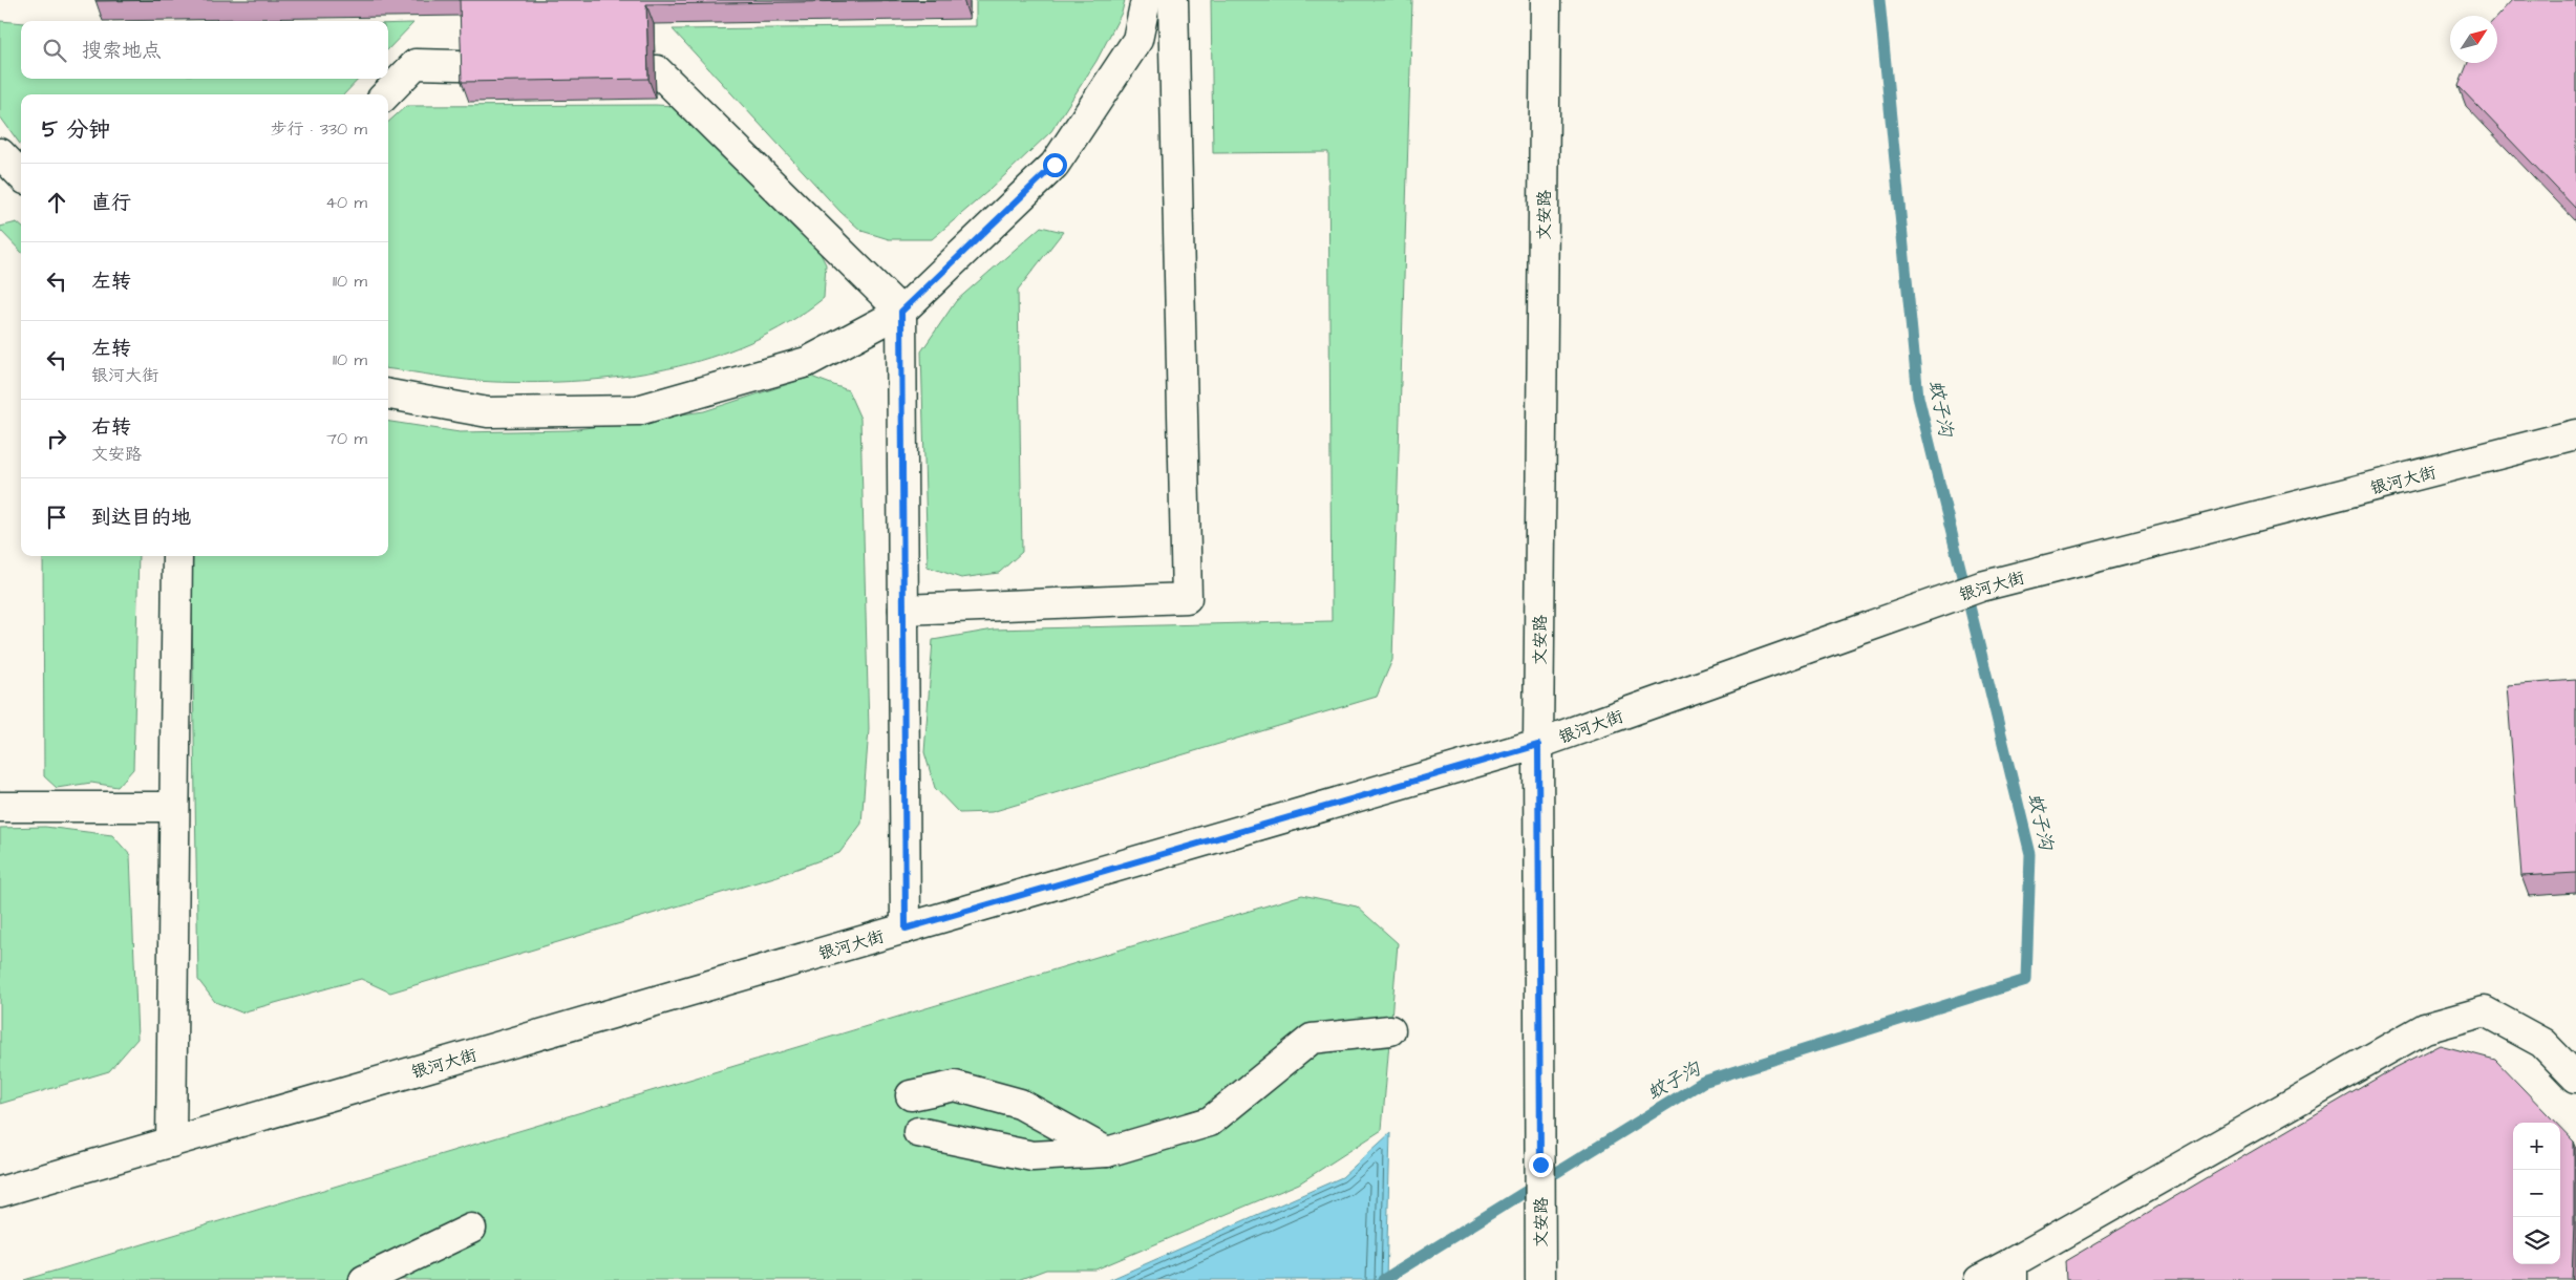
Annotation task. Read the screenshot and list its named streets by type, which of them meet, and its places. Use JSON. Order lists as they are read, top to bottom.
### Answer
{
  "streets": {
    "street": ["文安路", "银河大街"]
  },
  "crossings": [
    ["文安路", "银河大街"]
  ],
  "water": ["蚊子沟"],
  "north": "top right",
  "page": {
    "search": "搜索地点",
    "heading": ["5 分钟", "步行 · 330 m"],
    "list": [
      ["直行", "40 m"],
      ["左转", "110 m"],
      ["左转", "银河大街", "110 m"],
      ["右转", "文安路", "70 m"],
      "到达目的地"
    ],
    "map_buttons": ["+", "−"]
  }
}
